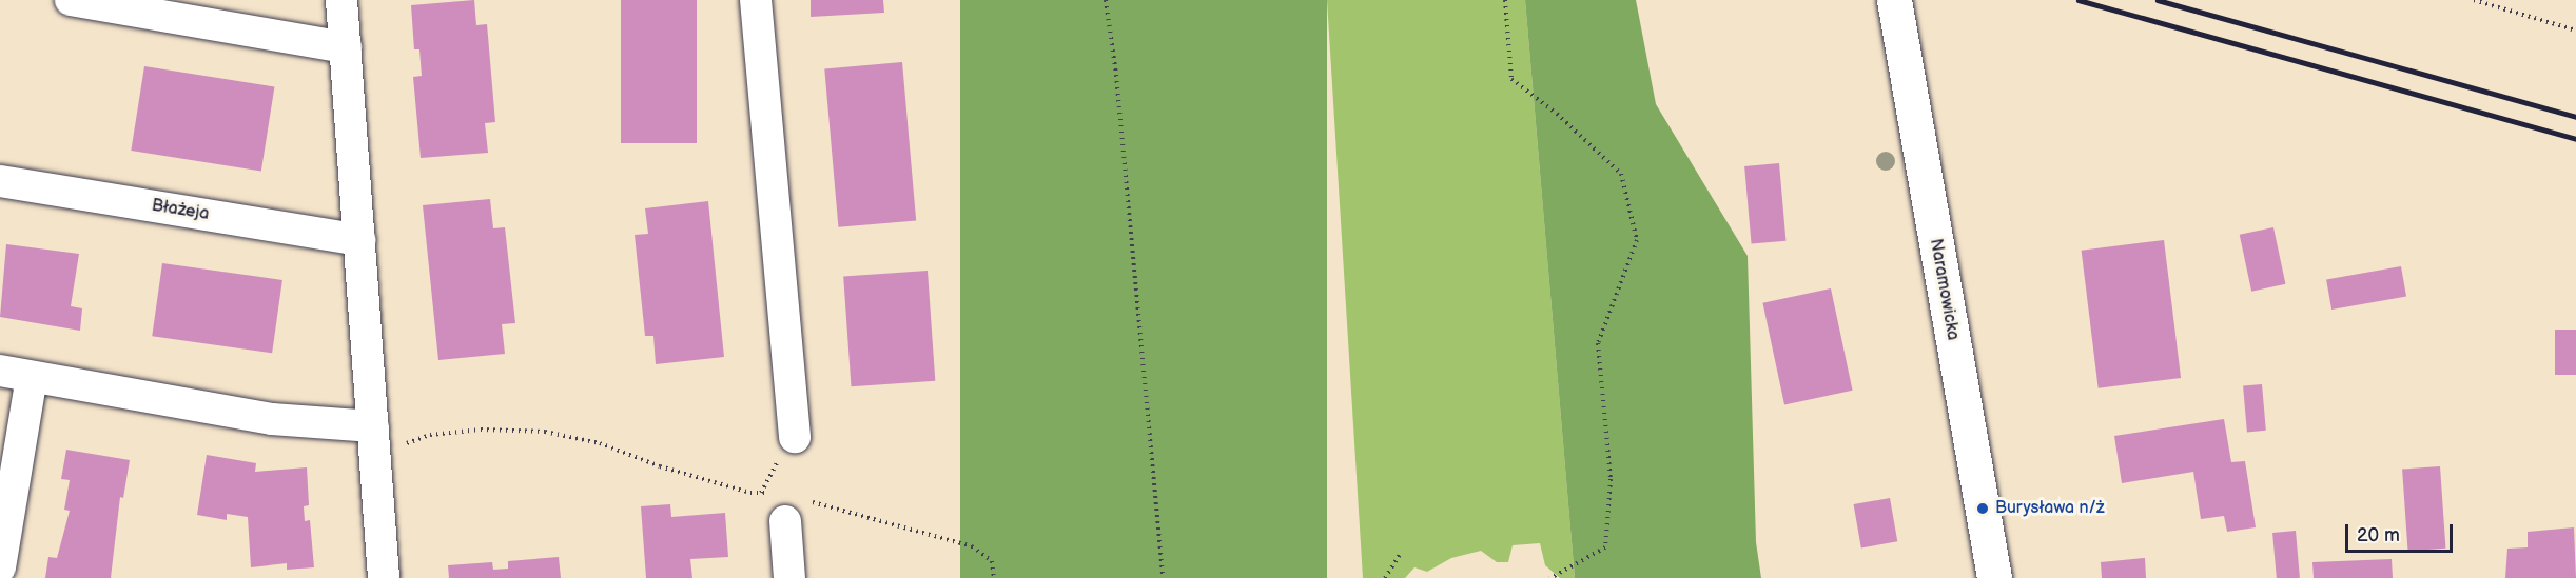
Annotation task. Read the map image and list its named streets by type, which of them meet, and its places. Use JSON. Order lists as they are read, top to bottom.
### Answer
{
  "streets": {
    "street": ["Błażeja", "Naramowicka"]
  },
  "places": ["Burysława n/ż"],
  "scale_bar": "20 m"
}
